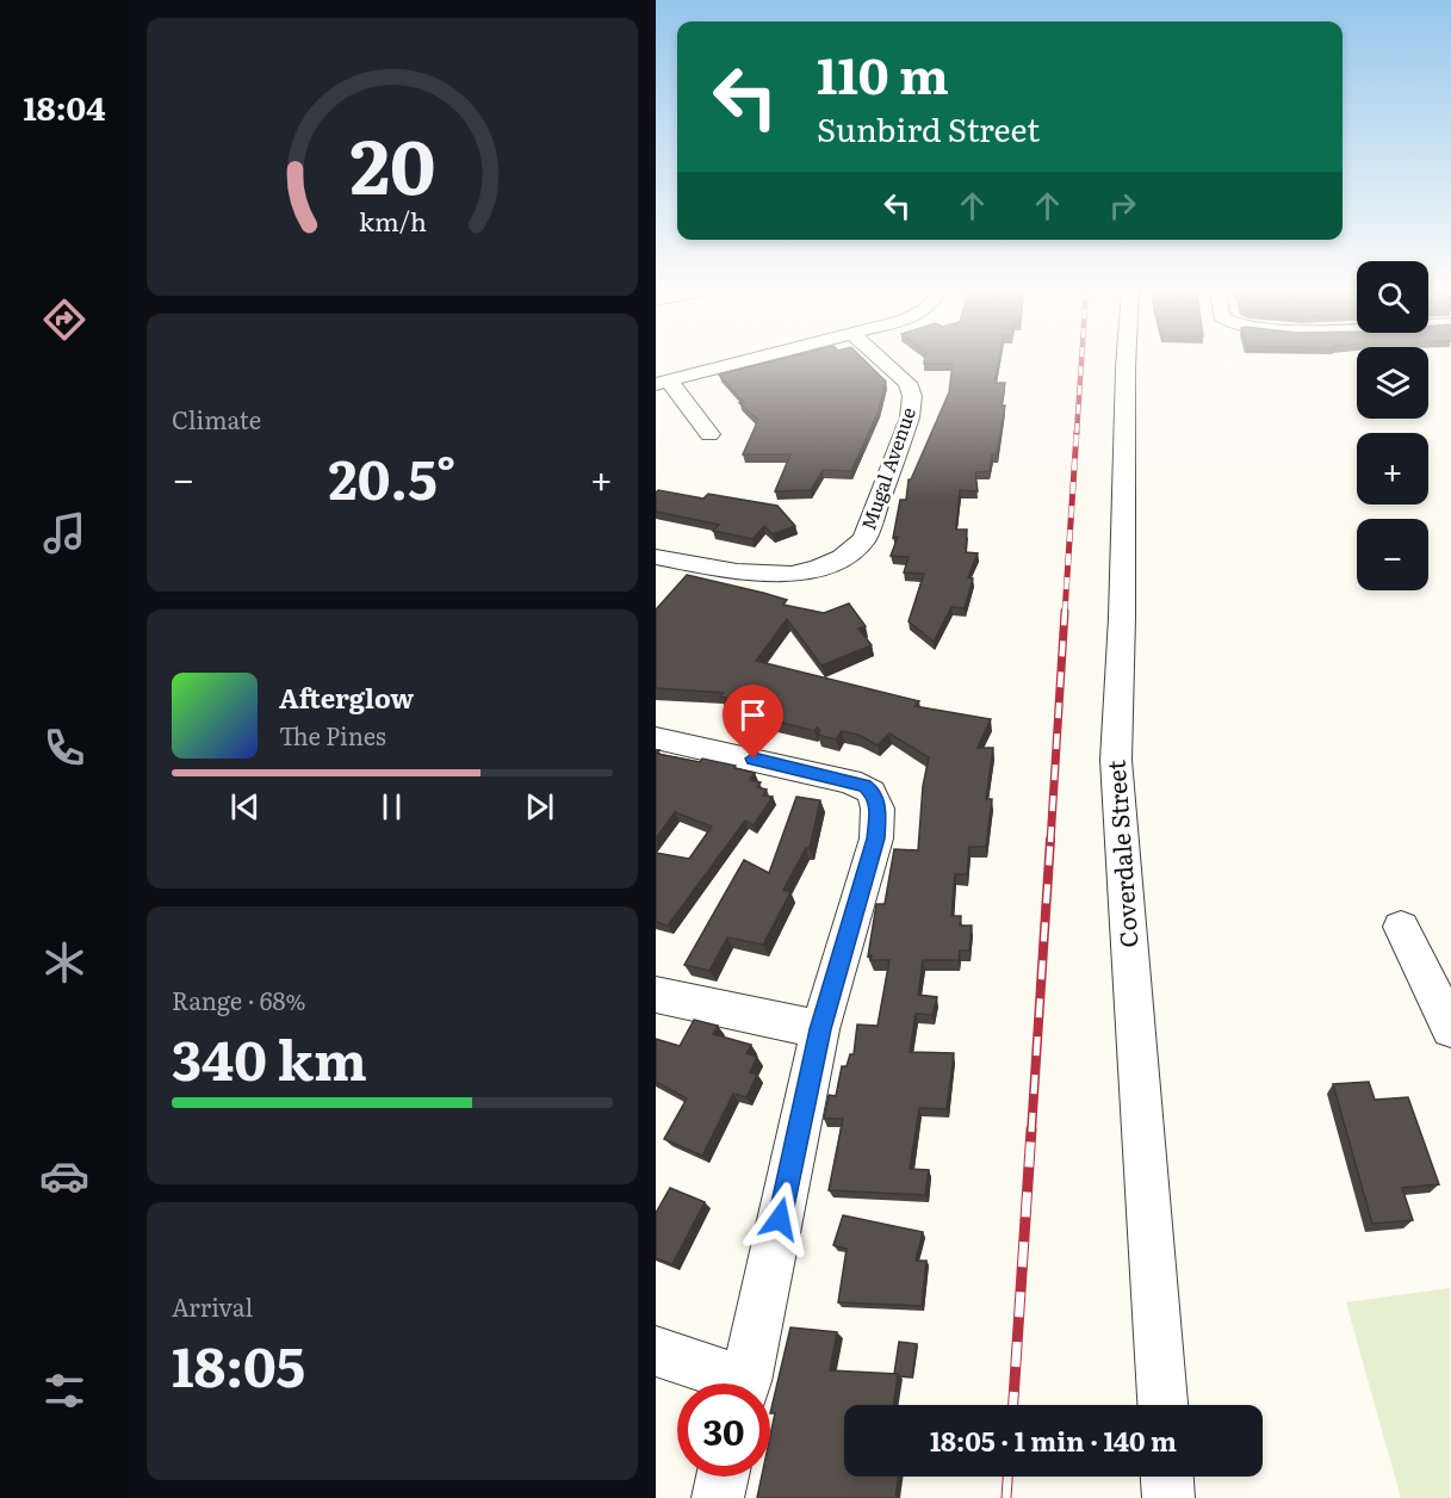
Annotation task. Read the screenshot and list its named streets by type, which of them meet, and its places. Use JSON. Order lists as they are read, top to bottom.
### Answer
{
  "streets": {
    "street": ["Mugal Avenue", "Coverdale Street"]
  },
  "page": {
    "tabs": "18:04",
    "turn": ["110 m", "Sunbird Street"],
    "map_buttons": ["+", "−"],
    "tile": [
      "Climate",
      ["Range · 68%", "340 km"],
      ["Arrival", "18:05"]
    ],
    "heat": ["−", "20.5°", "+"],
    "song": ["Afterglow", "The Pines"],
    "limit": "30",
    "trip": "18:05 · 1 min · 140 m",
    "gauge": ["20", "km/h"]
  }
}
